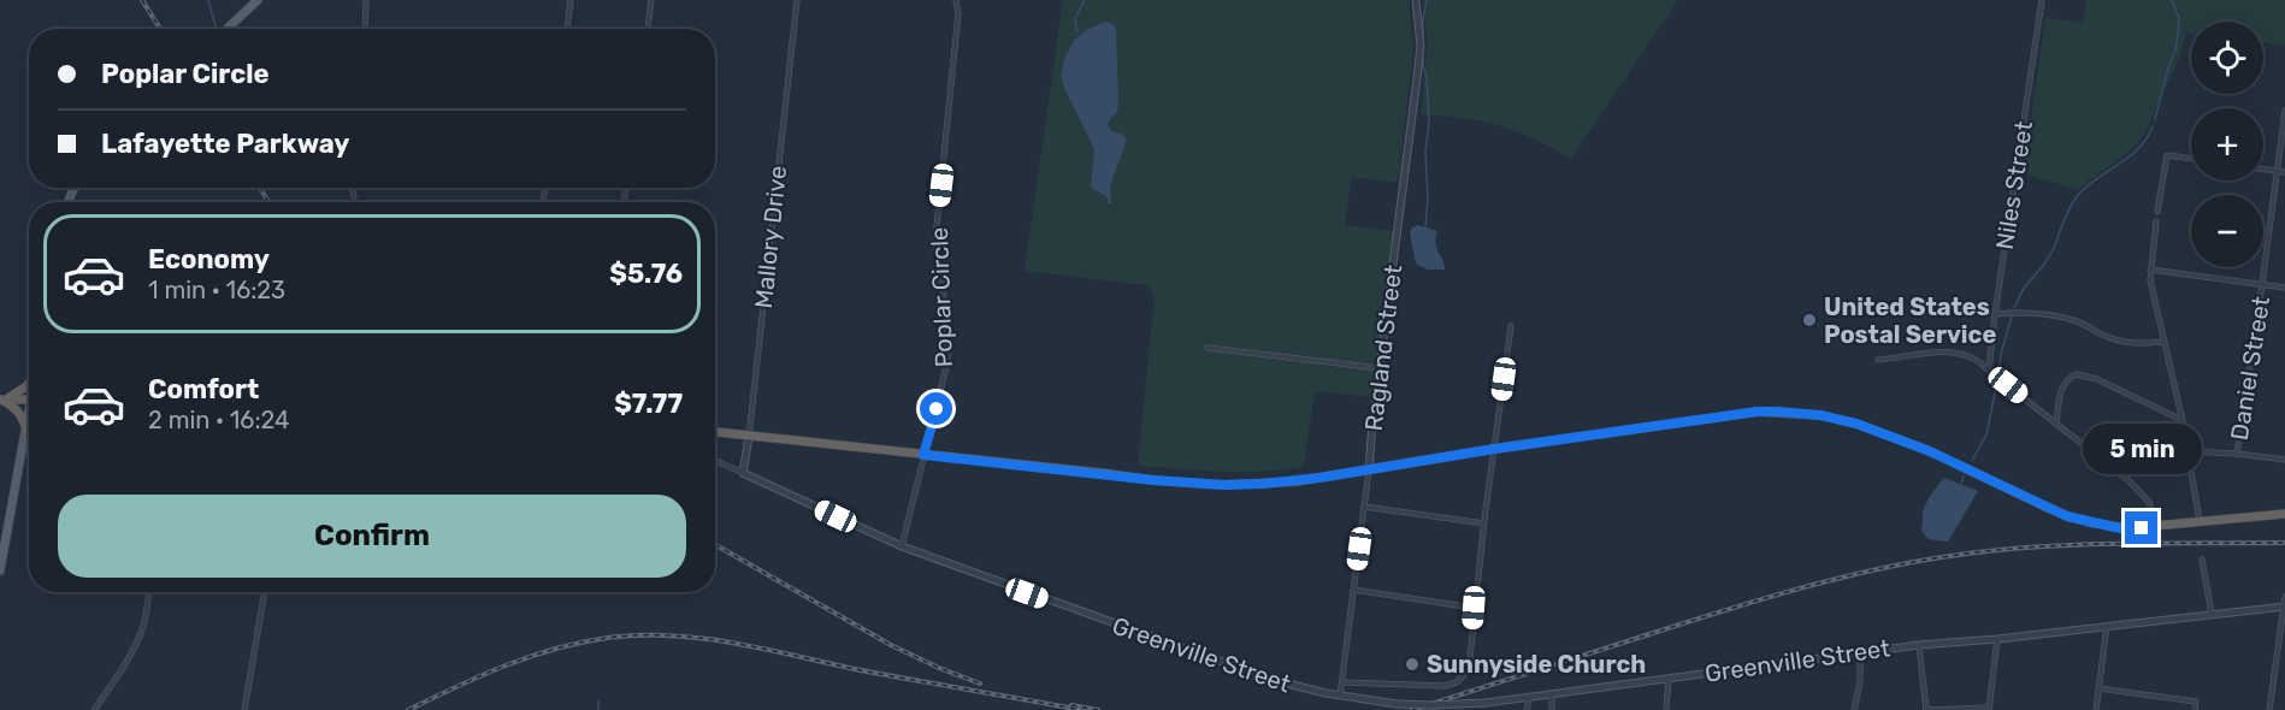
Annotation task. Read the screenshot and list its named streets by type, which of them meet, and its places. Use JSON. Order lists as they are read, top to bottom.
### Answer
{
  "streets": {
    "street": [
      "Niles Street",
      "Mallory Drive",
      "Poplar Circle",
      "Ragland Street",
      "Daniel Street",
      "Greenville Street"
    ]
  },
  "crossings": [
    ["Mallory Drive", "Greenville Street"],
    ["Poplar Circle", "Greenville Street"],
    ["Ragland Street", "Greenville Street"]
  ],
  "places": ["United States Postal Service", "Sunnyside Church"],
  "page": {
    "map_buttons": ["+", "−"],
    "banner": ["Poplar Circle", "Lafayette Parkway"],
    "list": [
      {
        "name": "Economy",
        "note": "1 min · 16:23",
        "value": "$5.76"
      },
      {
        "name": "Comfort",
        "note": "2 min · 16:24",
        "value": "$7.77"
      }
    ],
    "bubble": "5 min",
    "buttons": "Confirm"
  }
}
